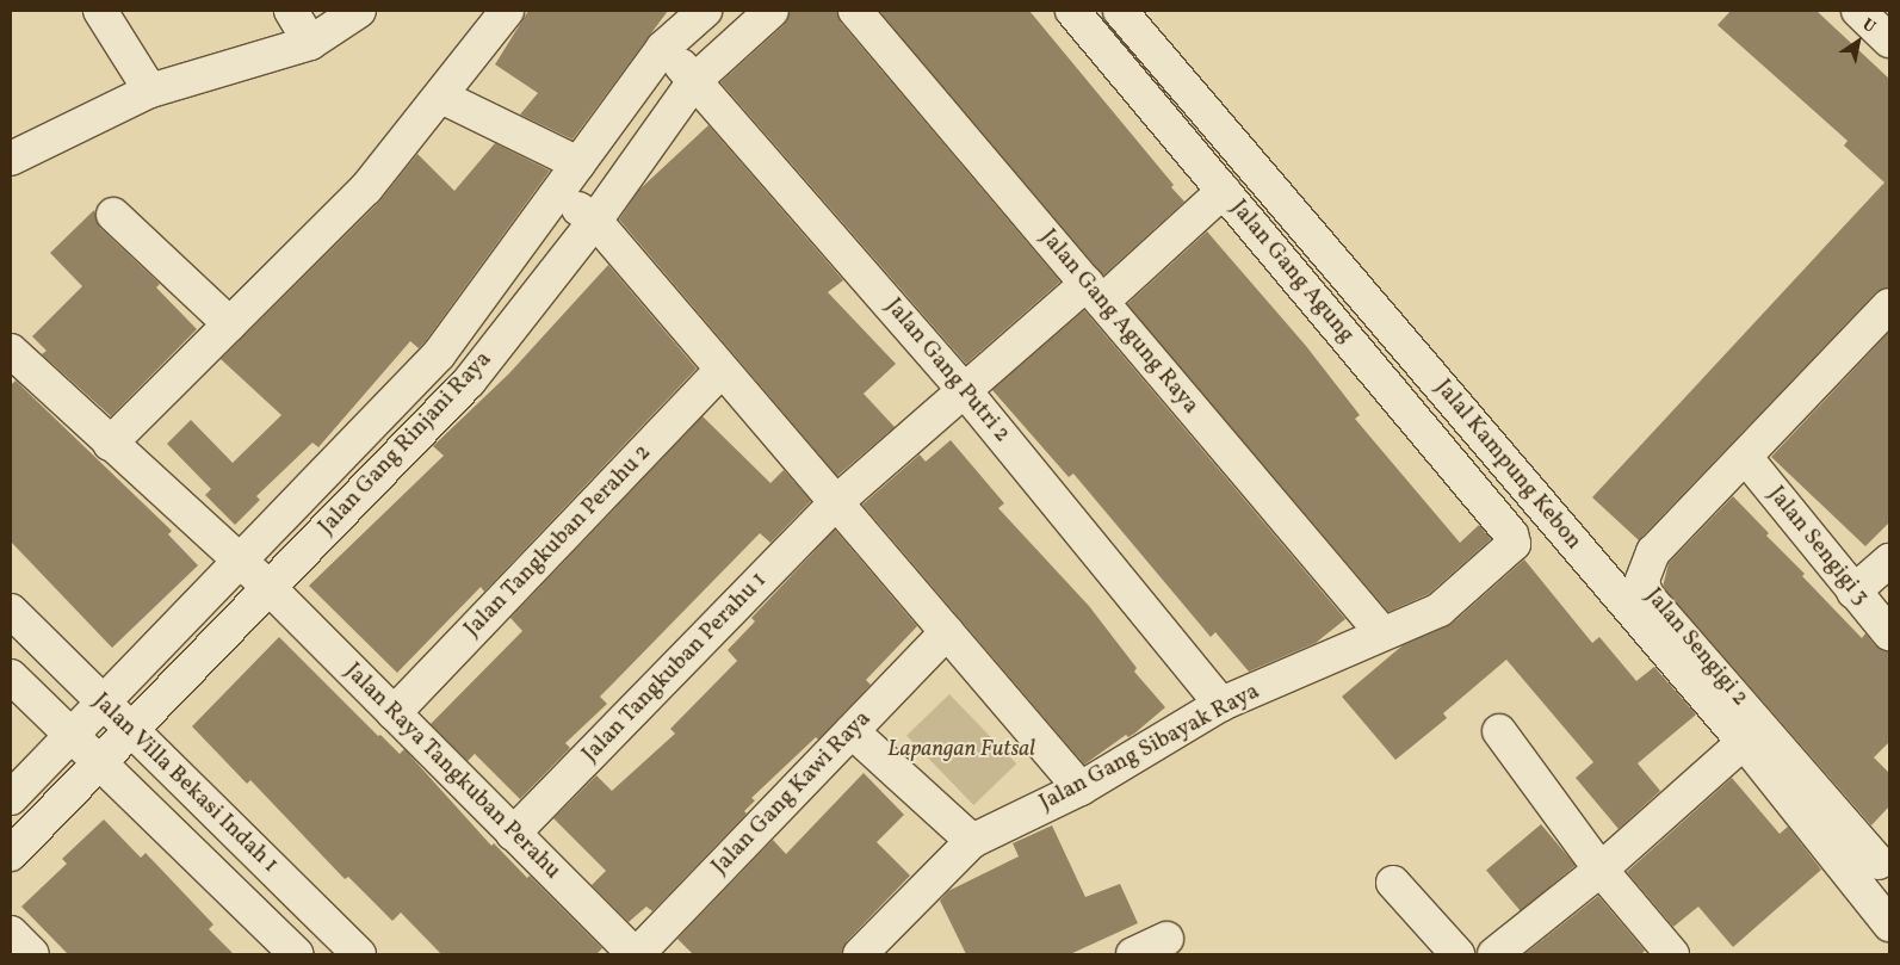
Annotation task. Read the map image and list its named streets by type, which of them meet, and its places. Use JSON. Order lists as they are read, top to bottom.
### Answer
{
  "streets": {
    "street": [
      "Jalan Gang Agung",
      "Jalan Gang Agung Raya",
      "Jalan Gang Putri 2",
      "Jalan Gang Rinjani Raya",
      "Jalal Kampung Kebon",
      "Jalan Tangkuban Perahu 2",
      "Jalan Sengigi 3",
      "Jalan Sengigi 2",
      "Jalan Tangkuban Perahu 1",
      "Jalan Gang Sibayak Raya",
      "Jalan Raya Tangkuban Perahu",
      "Jalan Villa Bekasi Indah 1",
      "Jalan Gang Kawi Raya"
    ]
  },
  "crossings": [
    ["Jalan Gang Agung", "Jalan Tangkuban Perahu 1"],
    ["Jalan Gang Agung", "Jalan Gang Sibayak Raya"],
    ["Jalan Gang Agung Raya", "Jalan Tangkuban Perahu 1"],
    ["Jalan Gang Agung Raya", "Jalan Gang Sibayak Raya"],
    ["Jalan Gang Putri 2", "Jalan Gang Rinjani Raya"],
    ["Jalan Gang Putri 2", "Jalan Tangkuban Perahu 1"],
    ["Jalan Gang Putri 2", "Jalan Gang Sibayak Raya"],
    ["Jalan Gang Rinjani Raya", "Jalan Raya Tangkuban Perahu"],
    ["Jalan Gang Rinjani Raya", "Jalan Villa Bekasi Indah 1"],
    ["Jalal Kampung Kebon", "Jalan Sengigi 2"],
    ["Jalan Tangkuban Perahu 2", "Jalan Raya Tangkuban Perahu"],
    ["Jalan Sengigi 3", "Jalan Sengigi 2"],
    ["Jalan Tangkuban Perahu 1", "Jalan Raya Tangkuban Perahu"],
    ["Jalan Raya Tangkuban Perahu", "Jalan Gang Kawi Raya"]
  ],
  "parks": ["Lapangan Futsal"],
  "north": "top right"
}
